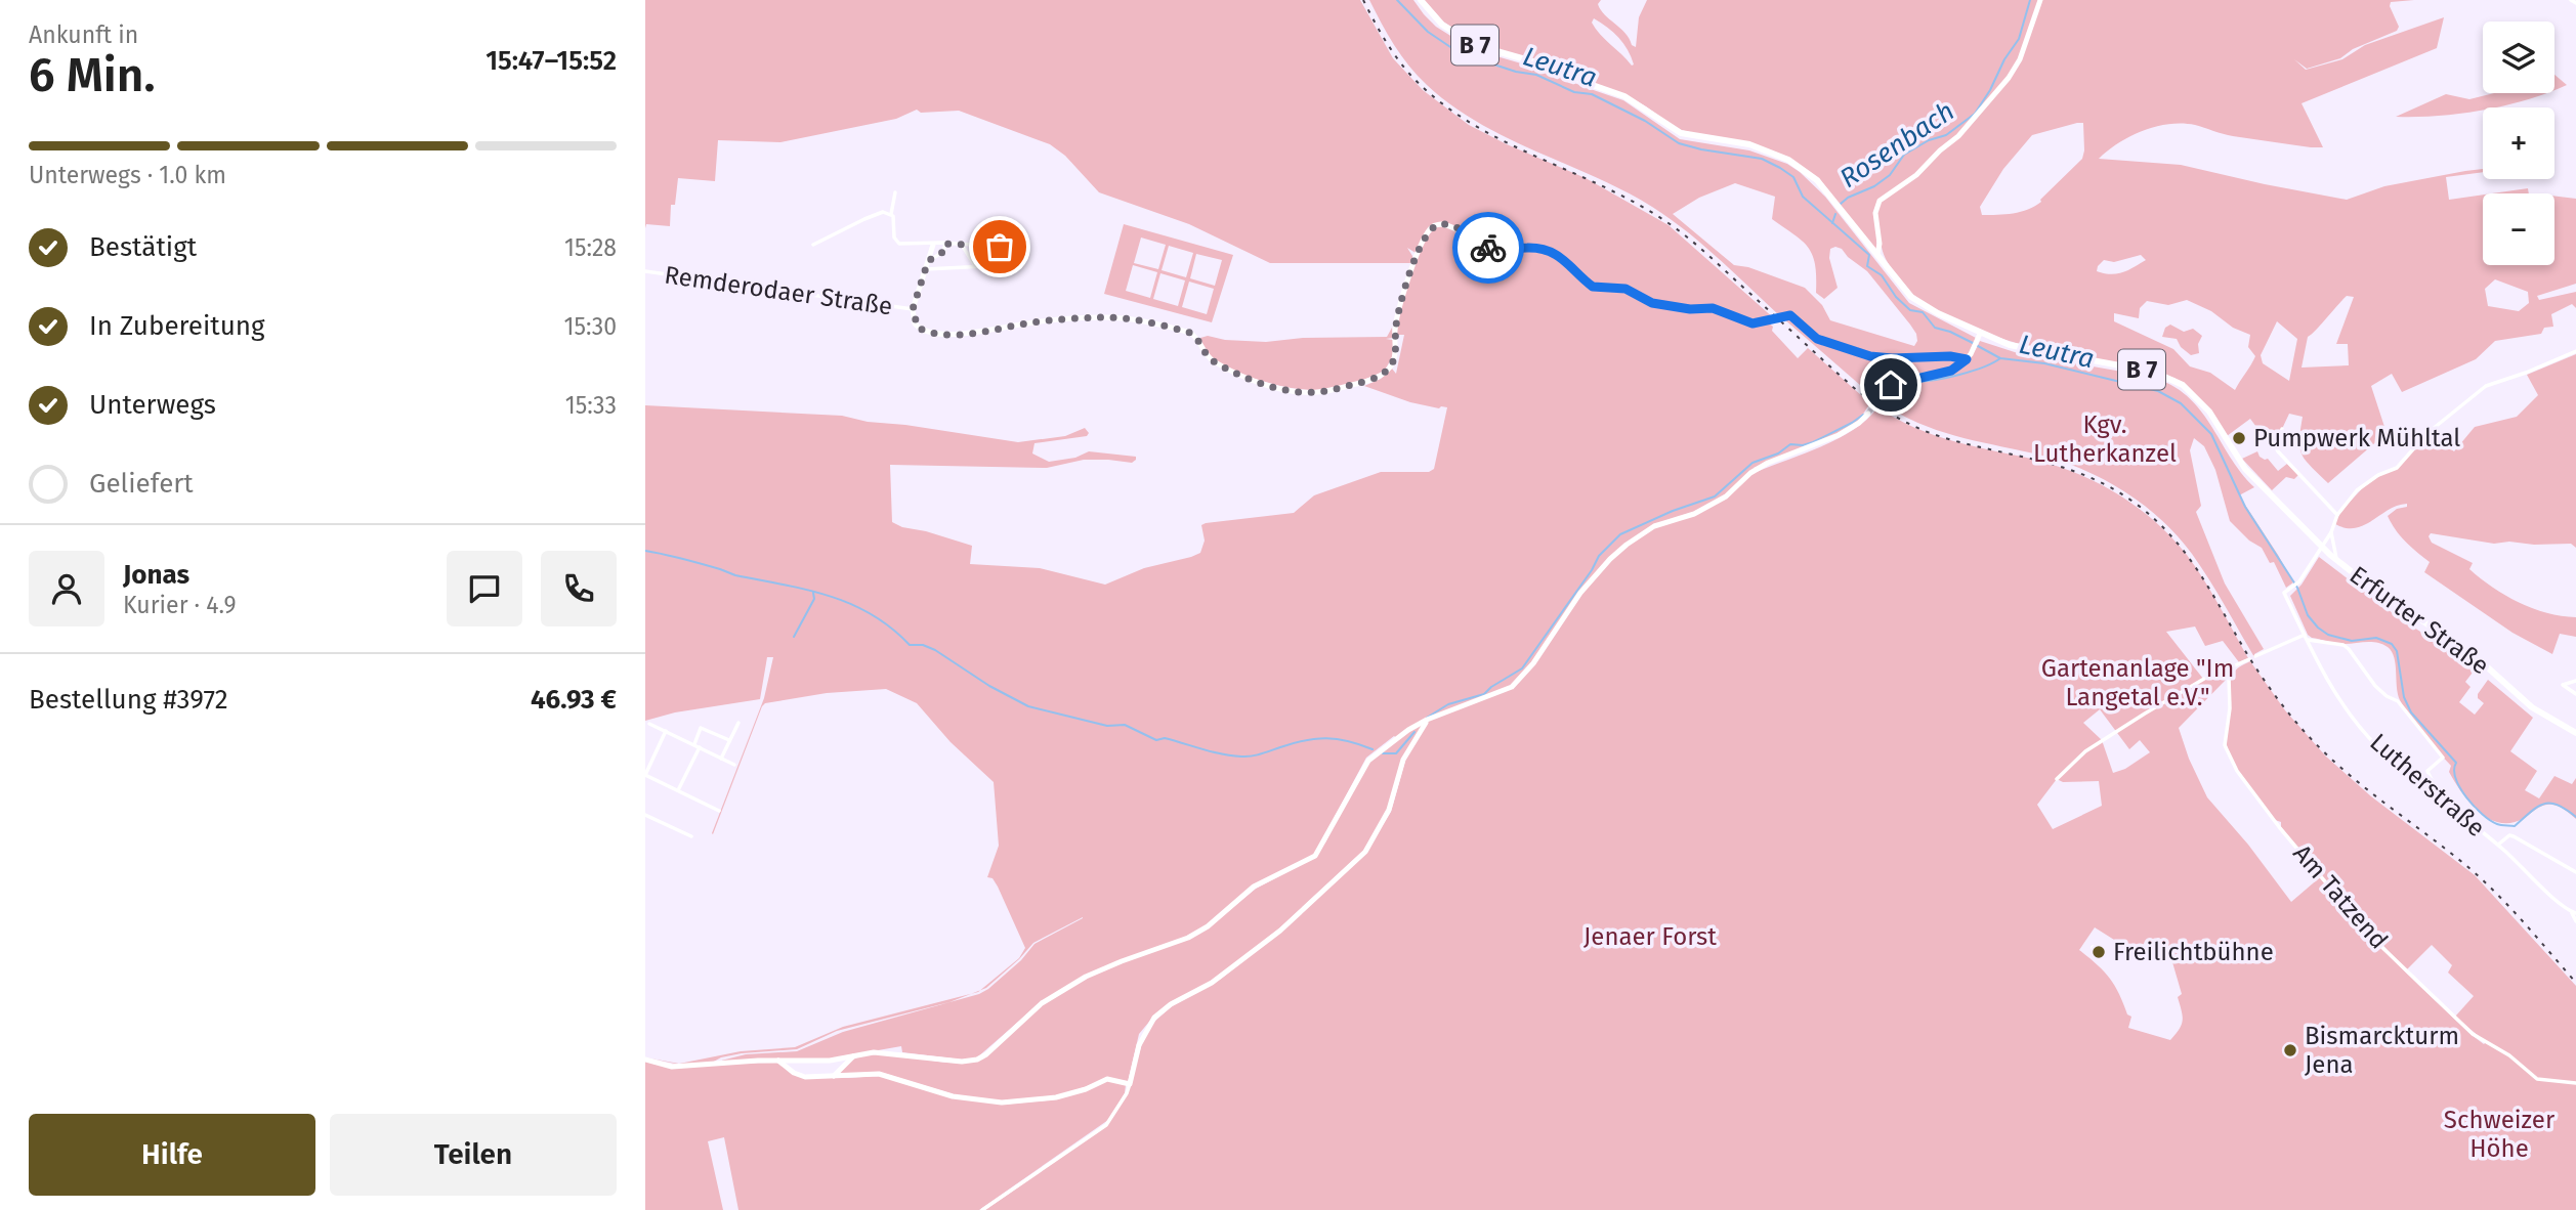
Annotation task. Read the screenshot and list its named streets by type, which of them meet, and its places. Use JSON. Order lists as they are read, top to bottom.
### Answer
{
  "streets": {
    "main road": ["B 7", "Erfurter Straße"],
    "street": ["Remderodaer Straße", "Lutherstraße", "Am Tatzend"]
  },
  "crossings": [
    ["B 7", "Erfurter Straße"],
    ["Erfurter Straße", "Lutherstraße"]
  ],
  "water": ["Leutra", "Rosenbach"],
  "parks": [
    "Kgv. Lutherkanzel",
    "Gartenanlage \"Im Langetal e.V.\"",
    "Jenaer Forst",
    "Schweizer Höhe"
  ],
  "places": ["Pumpwerk Mühltal", "Freilichtbühne", "Bismarckturm Jena"],
  "page": {
    "heading": ["6 Min.", "Ankunft in", "15:47–15:52"],
    "panel": [
      "Jonas",
      "Kurier · 4.9",
      "Bestellung #3972",
      "46.93 €"
    ],
    "map_buttons": ["+", "−"],
    "bar": "Unterwegs · 1.0 km",
    "list": [
      ["Bestätigt", "15:28"],
      ["In Zubereitung", "15:30"],
      ["Unterwegs", "15:33"],
      "Geliefert"
    ],
    "buttons": ["Hilfe", "Teilen"]
  }
}
